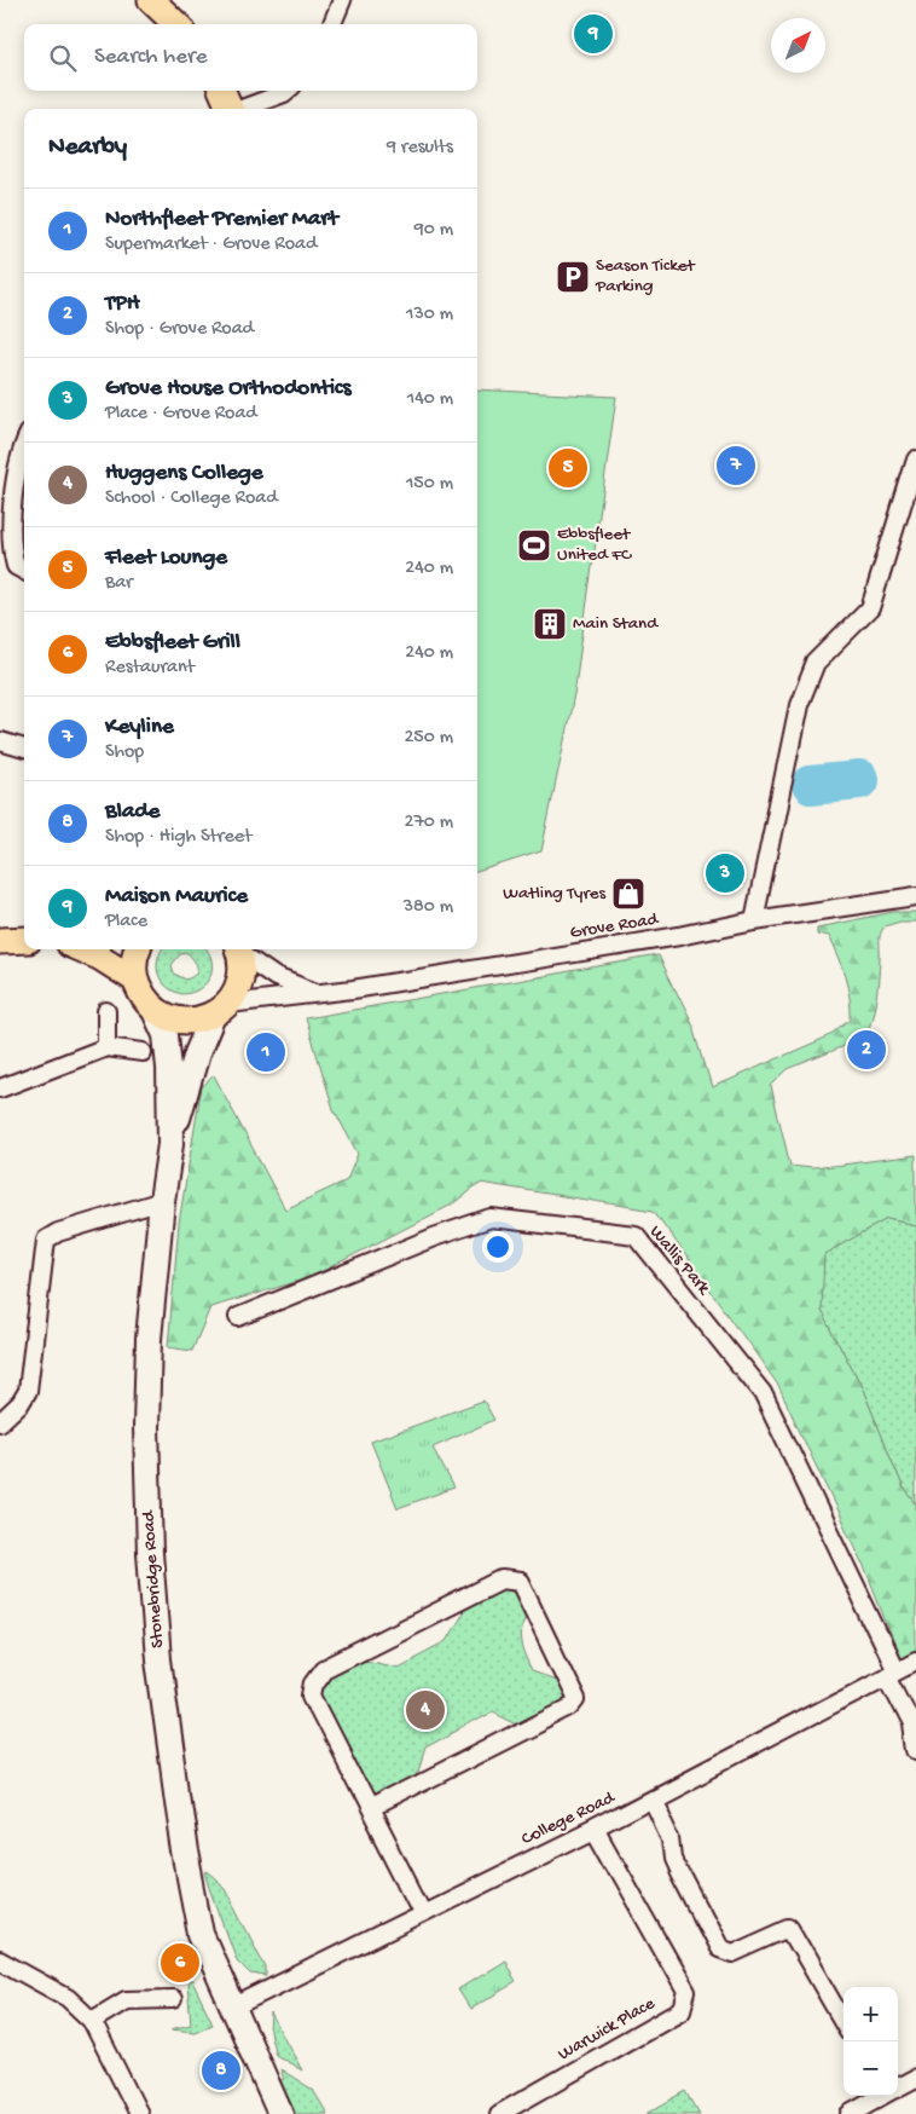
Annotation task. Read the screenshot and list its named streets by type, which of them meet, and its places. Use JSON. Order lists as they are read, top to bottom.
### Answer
{
  "streets": {
    "main road": ["Stonebridge Road"],
    "street": [
      "Grove Road",
      "Wallis Park",
      "College Road",
      "Warwick Place"
    ]
  },
  "crossings": [
    ["Grove Road", "Stonebridge Road"],
    ["Wallis Park", "College Road"],
    ["Stonebridge Road", "College Road"],
    ["College Road", "Warwick Place"]
  ],
  "places": {
    "parking": ["Season Ticket Parking"],
    "sports": ["Ebbsfleet United FC"],
    "building": ["Main Stand"],
    "shop": ["Watling Tyres"]
  },
  "north": "top right",
  "page": {
    "pins": [
      "9",
      "7",
      "5",
      "3",
      "2",
      "1",
      "4",
      "6",
      "8"
    ],
    "search": "Search here",
    "heading": ["Nearby", "9 results"],
    "list": [
      {
        "mark": "1",
        "name": "Northfleet Premier Mart",
        "note": "Supermarket · Grove Road",
        "value": "90 m"
      },
      {
        "mark": "2",
        "name": "TPH",
        "note": "Shop · Grove Road",
        "value": "130 m"
      },
      {
        "mark": "3",
        "name": "Grove House Orthodontics",
        "note": "Place · Grove Road",
        "value": "140 m"
      },
      {
        "mark": "4",
        "name": "Huggens College",
        "note": "School · College Road",
        "value": "150 m"
      },
      {
        "mark": "5",
        "name": "Fleet Lounge",
        "note": "Bar",
        "value": "240 m"
      },
      {
        "mark": "6",
        "name": "Ebbsfleet Grill",
        "note": "Restaurant",
        "value": "240 m"
      },
      {
        "mark": "7",
        "name": "Keyline",
        "note": "Shop",
        "value": "250 m"
      },
      {
        "mark": "8",
        "name": "Blade",
        "note": "Shop · High Street",
        "value": "270 m"
      },
      {
        "mark": "9",
        "name": "Maison Maurice",
        "note": "Place",
        "value": "380 m"
      }
    ],
    "map_buttons": ["+", "−"]
  }
}
